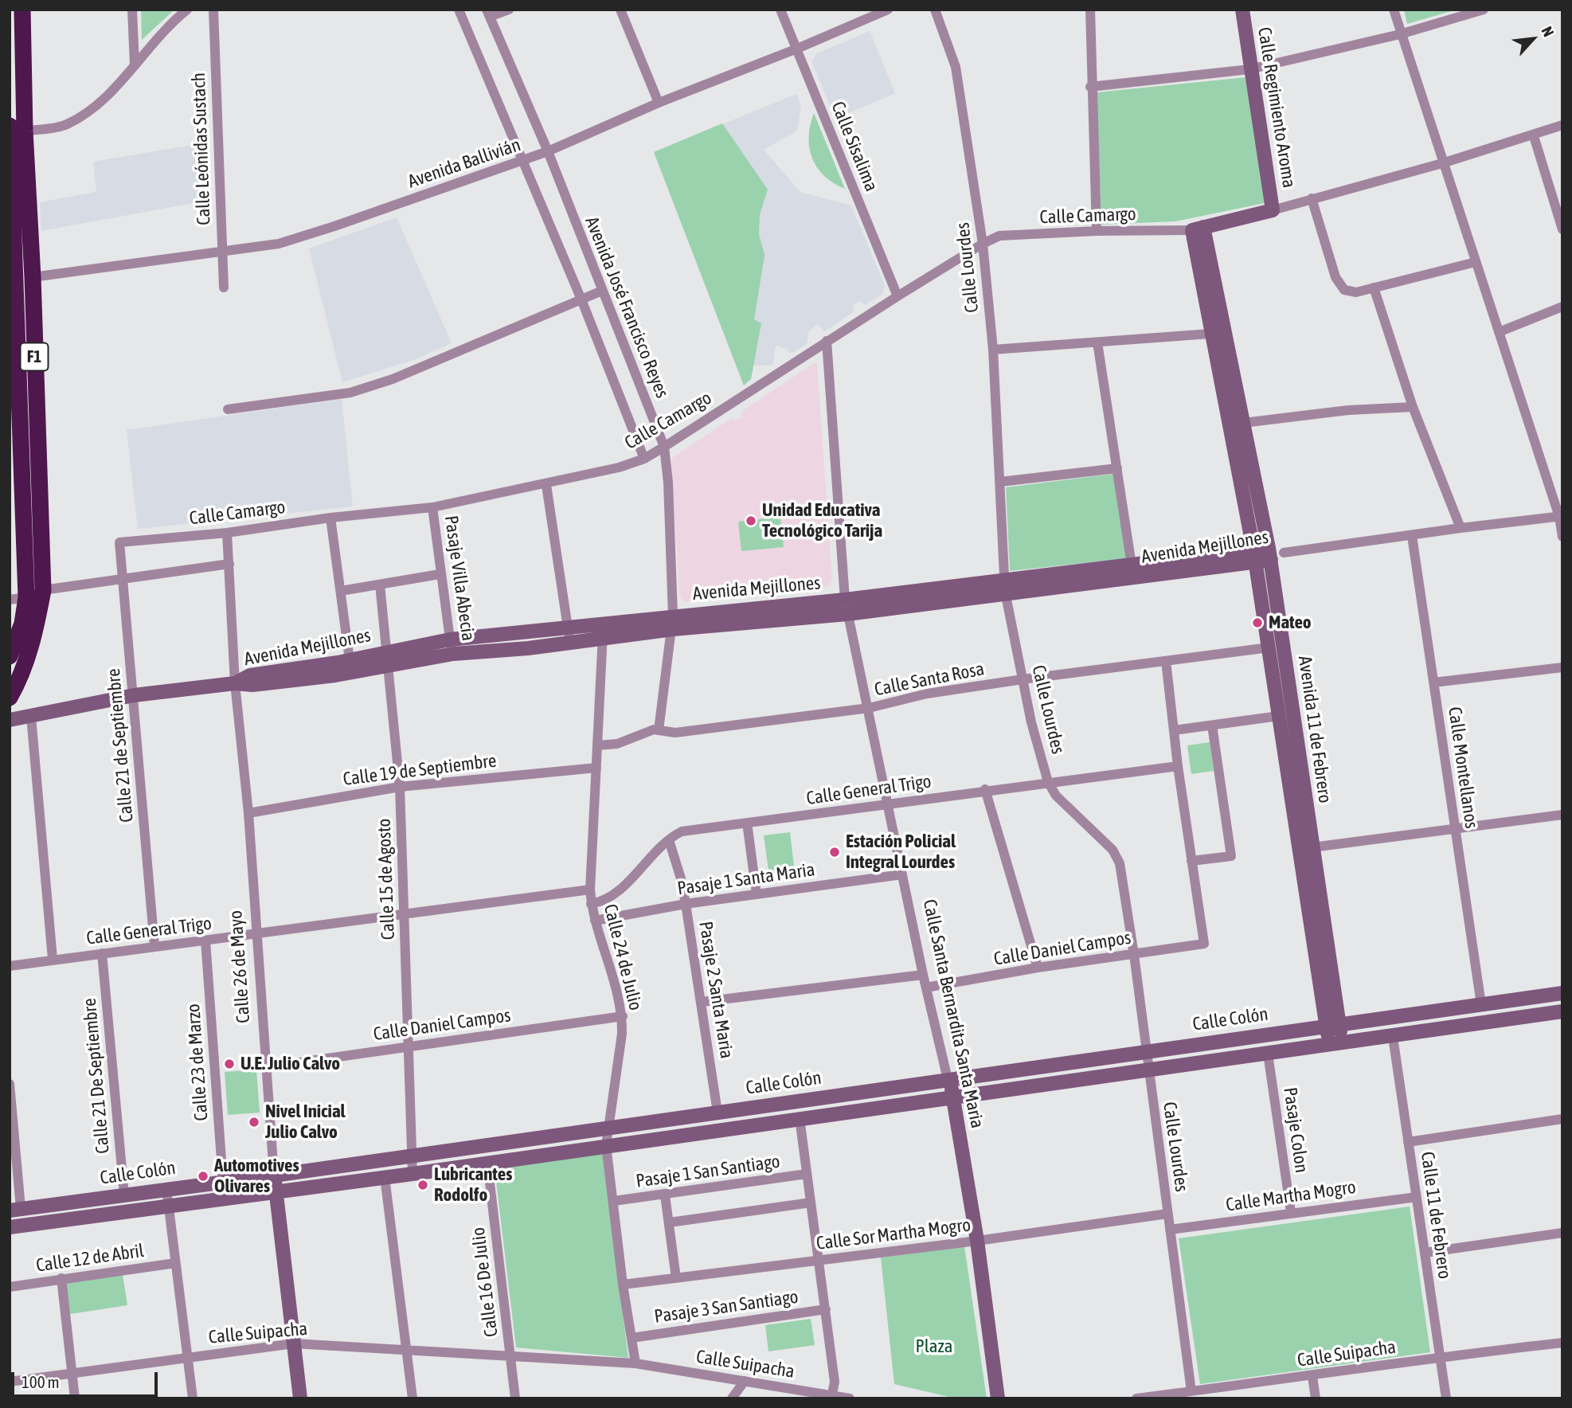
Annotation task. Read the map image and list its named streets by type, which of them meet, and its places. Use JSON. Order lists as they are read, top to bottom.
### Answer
{
  "streets": {
    "highway": ["F1"],
    "street": [
      "Calle Regimiento Aroma",
      "Calle Sisalima",
      "Calle Leónidas Sustach",
      "Avenida Ballivián",
      "Calle Camargo",
      "Calle Lourdes",
      "Avenida José Francisco Reyes",
      "Avenida Mejillones",
      "Pasaje Villa Abecia",
      "Calle Santa Rosa",
      "Avenida 11 de Febrero",
      "Calle 21 de Septiembre",
      "Calle Montellanos",
      "Calle 19 de Septiembre",
      "Calle General Trigo",
      "Calle 15 de Agosto",
      "Pasaje 1 Santa Maria",
      "Calle Daniel Campos",
      "Calle 24 de Julio",
      "Calle 26 de Mayo",
      "Pasaje 2 Santa Maria",
      "Calle Santa Bernardita Santa Maria",
      "Calle Colón",
      "Calle 23 de Marzo",
      "Calle 21 De Septiembre",
      "Pasaje Colon",
      "Pasaje 1 San Santiago",
      "Calle Martha Mogro",
      "Calle 11 de Febrero",
      "Calle Sor Martha Mogro",
      "Calle 12 de Abril",
      "Calle 16 De Julio",
      "Pasaje 3 San Santiago",
      "Calle Suipacha"
    ]
  },
  "crossings": [
    ["Calle Sisalima", "Avenida Ballivián"],
    ["Calle Sisalima", "Calle Camargo"],
    ["Calle Leónidas Sustach", "Avenida Ballivián"],
    ["Avenida Ballivián", "Avenida José Francisco Reyes"],
    ["Avenida Ballivián", "F1"],
    ["Calle Camargo", "Calle Lourdes"],
    ["Calle Camargo", "Avenida José Francisco Reyes"],
    ["Calle Camargo", "Pasaje Villa Abecia"],
    ["Calle Camargo", "Avenida 11 de Febrero"],
    ["Calle Camargo", "Calle 21 de Septiembre"],
    ["Calle Camargo", "Calle 26 de Mayo"],
    ["Calle Camargo", "Calle Santa Bernardita Santa Maria"],
    ["Calle Lourdes", "Avenida Mejillones"],
    ["Calle Lourdes", "Calle Santa Rosa"],
    ["Calle Lourdes", "Calle General Trigo"],
    ["Calle Lourdes", "Calle Daniel Campos"],
    ["Calle Lourdes", "Calle Colón"],
    ["Calle Lourdes", "Calle Martha Mogro"],
    ["Calle Lourdes", "Calle Sor Martha Mogro"],
    ["Calle Lourdes", "Calle Suipacha"],
    ["Avenida José Francisco Reyes", "Avenida Mejillones"],
    ["Avenida José Francisco Reyes", "Calle Santa Rosa"],
    ["Avenida Mejillones", "Pasaje Villa Abecia"],
    ["Avenida Mejillones", "Avenida 11 de Febrero"],
    ["Avenida Mejillones", "Calle 21 de Septiembre"],
    ["Avenida Mejillones", "Calle Montellanos"],
    ["Avenida Mejillones", "Calle 15 de Agosto"],
    ["Avenida Mejillones", "Calle 24 de Julio"],
    ["Avenida Mejillones", "Calle 26 de Mayo"],
    ["Avenida Mejillones", "Calle Santa Bernardita Santa Maria"],
    ["Calle Santa Rosa", "Avenida 11 de Febrero"],
    ["Calle Santa Rosa", "Calle 24 de Julio"],
    ["Calle Santa Rosa", "Calle Santa Bernardita Santa Maria"],
    ["Avenida 11 de Febrero", "Calle Colón"],
    ["Calle 21 de Septiembre", "Calle General Trigo"],
    ["Calle Montellanos", "Calle Colón"],
    ["Calle 19 de Septiembre", "Calle 15 de Agosto"],
    ["Calle 19 de Septiembre", "Calle 24 de Julio"],
    ["Calle 19 de Septiembre", "Calle 26 de Mayo"],
    ["Calle General Trigo", "Calle 15 de Agosto"],
    ["Calle General Trigo", "Calle 24 de Julio"],
    ["Calle General Trigo", "Calle 26 de Mayo"],
    ["Calle General Trigo", "Pasaje 2 Santa Maria"],
    ["Calle General Trigo", "Calle Santa Bernardita Santa Maria"],
    ["Calle General Trigo", "Calle 23 de Marzo"],
    ["Calle General Trigo", "Calle 21 De Septiembre"],
    ["Calle 15 de Agosto", "Calle Daniel Campos"],
    ["Calle 15 de Agosto", "Calle Colón"],
    ["Pasaje 1 Santa Maria", "Calle 24 de Julio"],
    ["Pasaje 1 Santa Maria", "Pasaje 2 Santa Maria"],
    ["Pasaje 1 Santa Maria", "Calle Santa Bernardita Santa Maria"],
    ["Calle Daniel Campos", "Calle 24 de Julio"],
    ["Calle Daniel Campos", "Calle 26 de Mayo"],
    ["Calle Daniel Campos", "Calle Santa Bernardita Santa Maria"],
    ["Calle 24 de Julio", "Calle Colón"],
    ["Calle 24 de Julio", "Pasaje 1 San Santiago"],
    ["Calle 24 de Julio", "Calle Sor Martha Mogro"],
    ["Calle 24 de Julio", "Pasaje 3 San Santiago"],
    ["Calle 24 de Julio", "Calle Suipacha"],
    ["Calle 26 de Mayo", "Calle Colón"],
    ["Calle 26 de Mayo", "Calle Suipacha"],
    ["Pasaje 2 Santa Maria", "Calle Colón"],
    ["Calle Santa Bernardita Santa Maria", "Calle Colón"],
    ["Calle Santa Bernardita Santa Maria", "Calle Sor Martha Mogro"],
    ["Calle Colón", "Calle 23 de Marzo"],
    ["Calle Colón", "Calle 21 De Septiembre"],
    ["Calle Colón", "Pasaje Colon"],
    ["Calle Colón", "Calle 11 de Febrero"],
    ["Calle Colón", "Calle 16 De Julio"],
    ["Pasaje Colon", "Calle Martha Mogro"],
    ["Calle Martha Mogro", "Calle 11 de Febrero"],
    ["Calle 11 de Febrero", "Calle Suipacha"],
    ["Calle 16 De Julio", "Calle Suipacha"]
  ],
  "parks": ["Plaza"],
  "places": [
    "Unidad Educativa Tecnológico Tarija",
    "Mateo",
    "Estación Policial Integral Lourdes",
    "U.E. Julio Calvo",
    "Nivel Inicial Julio Calvo",
    "Automotives Olivares",
    "Lubricantes Rodolfo"
  ],
  "scale_bar": "100 m",
  "north": "top right"
}
